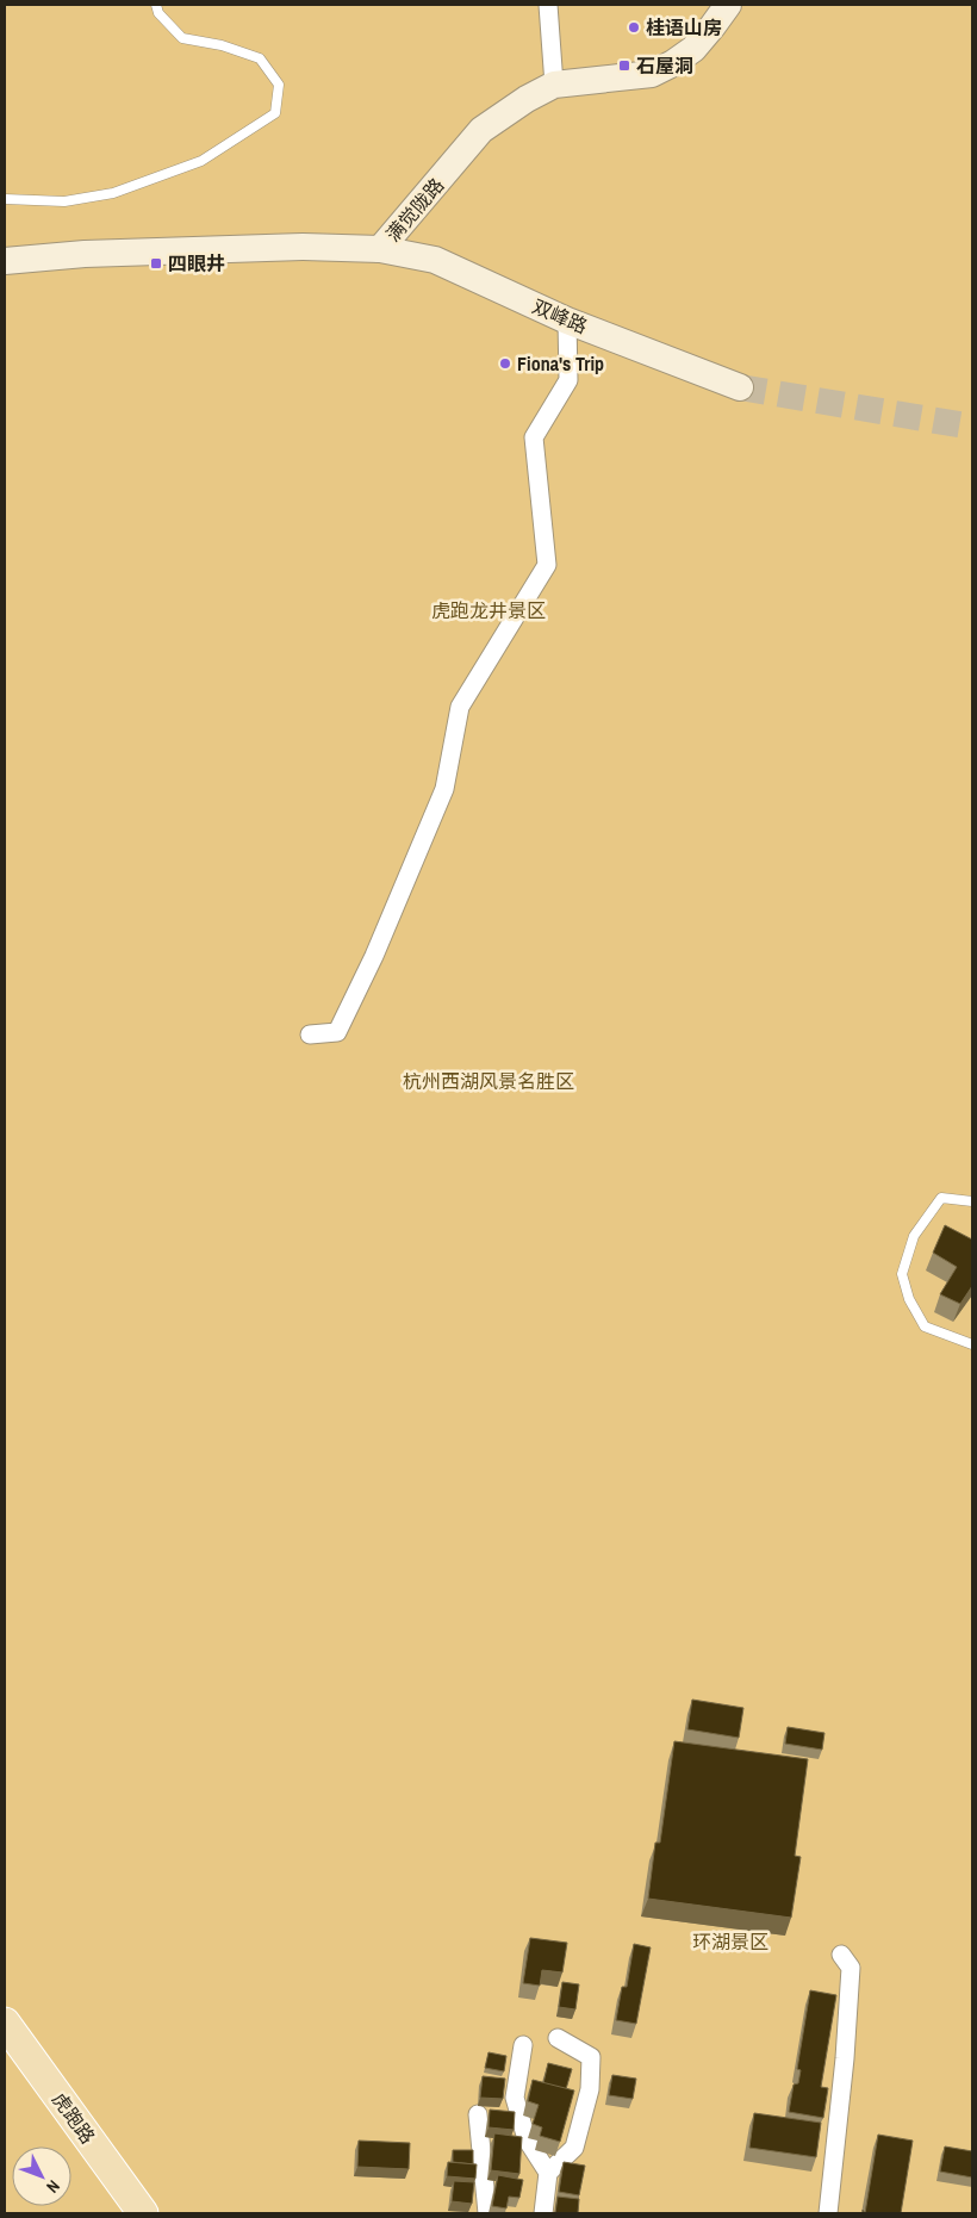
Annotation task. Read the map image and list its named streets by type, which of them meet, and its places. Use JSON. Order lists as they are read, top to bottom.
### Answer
{
  "streets": {
    "main road": ["满觉陇路", "双峰路", "虎跑路"]
  },
  "crossings": [
    ["满觉陇路", "双峰路"]
  ],
  "parks": ["虎跑龙井景区", "杭州西湖风景名胜区", "环湖景区"],
  "places": {
    "other": ["桂语山房", "Fiona's Trip"],
    "transit": ["石屋洞", "四眼井"]
  },
  "north": "bottom right"
}
